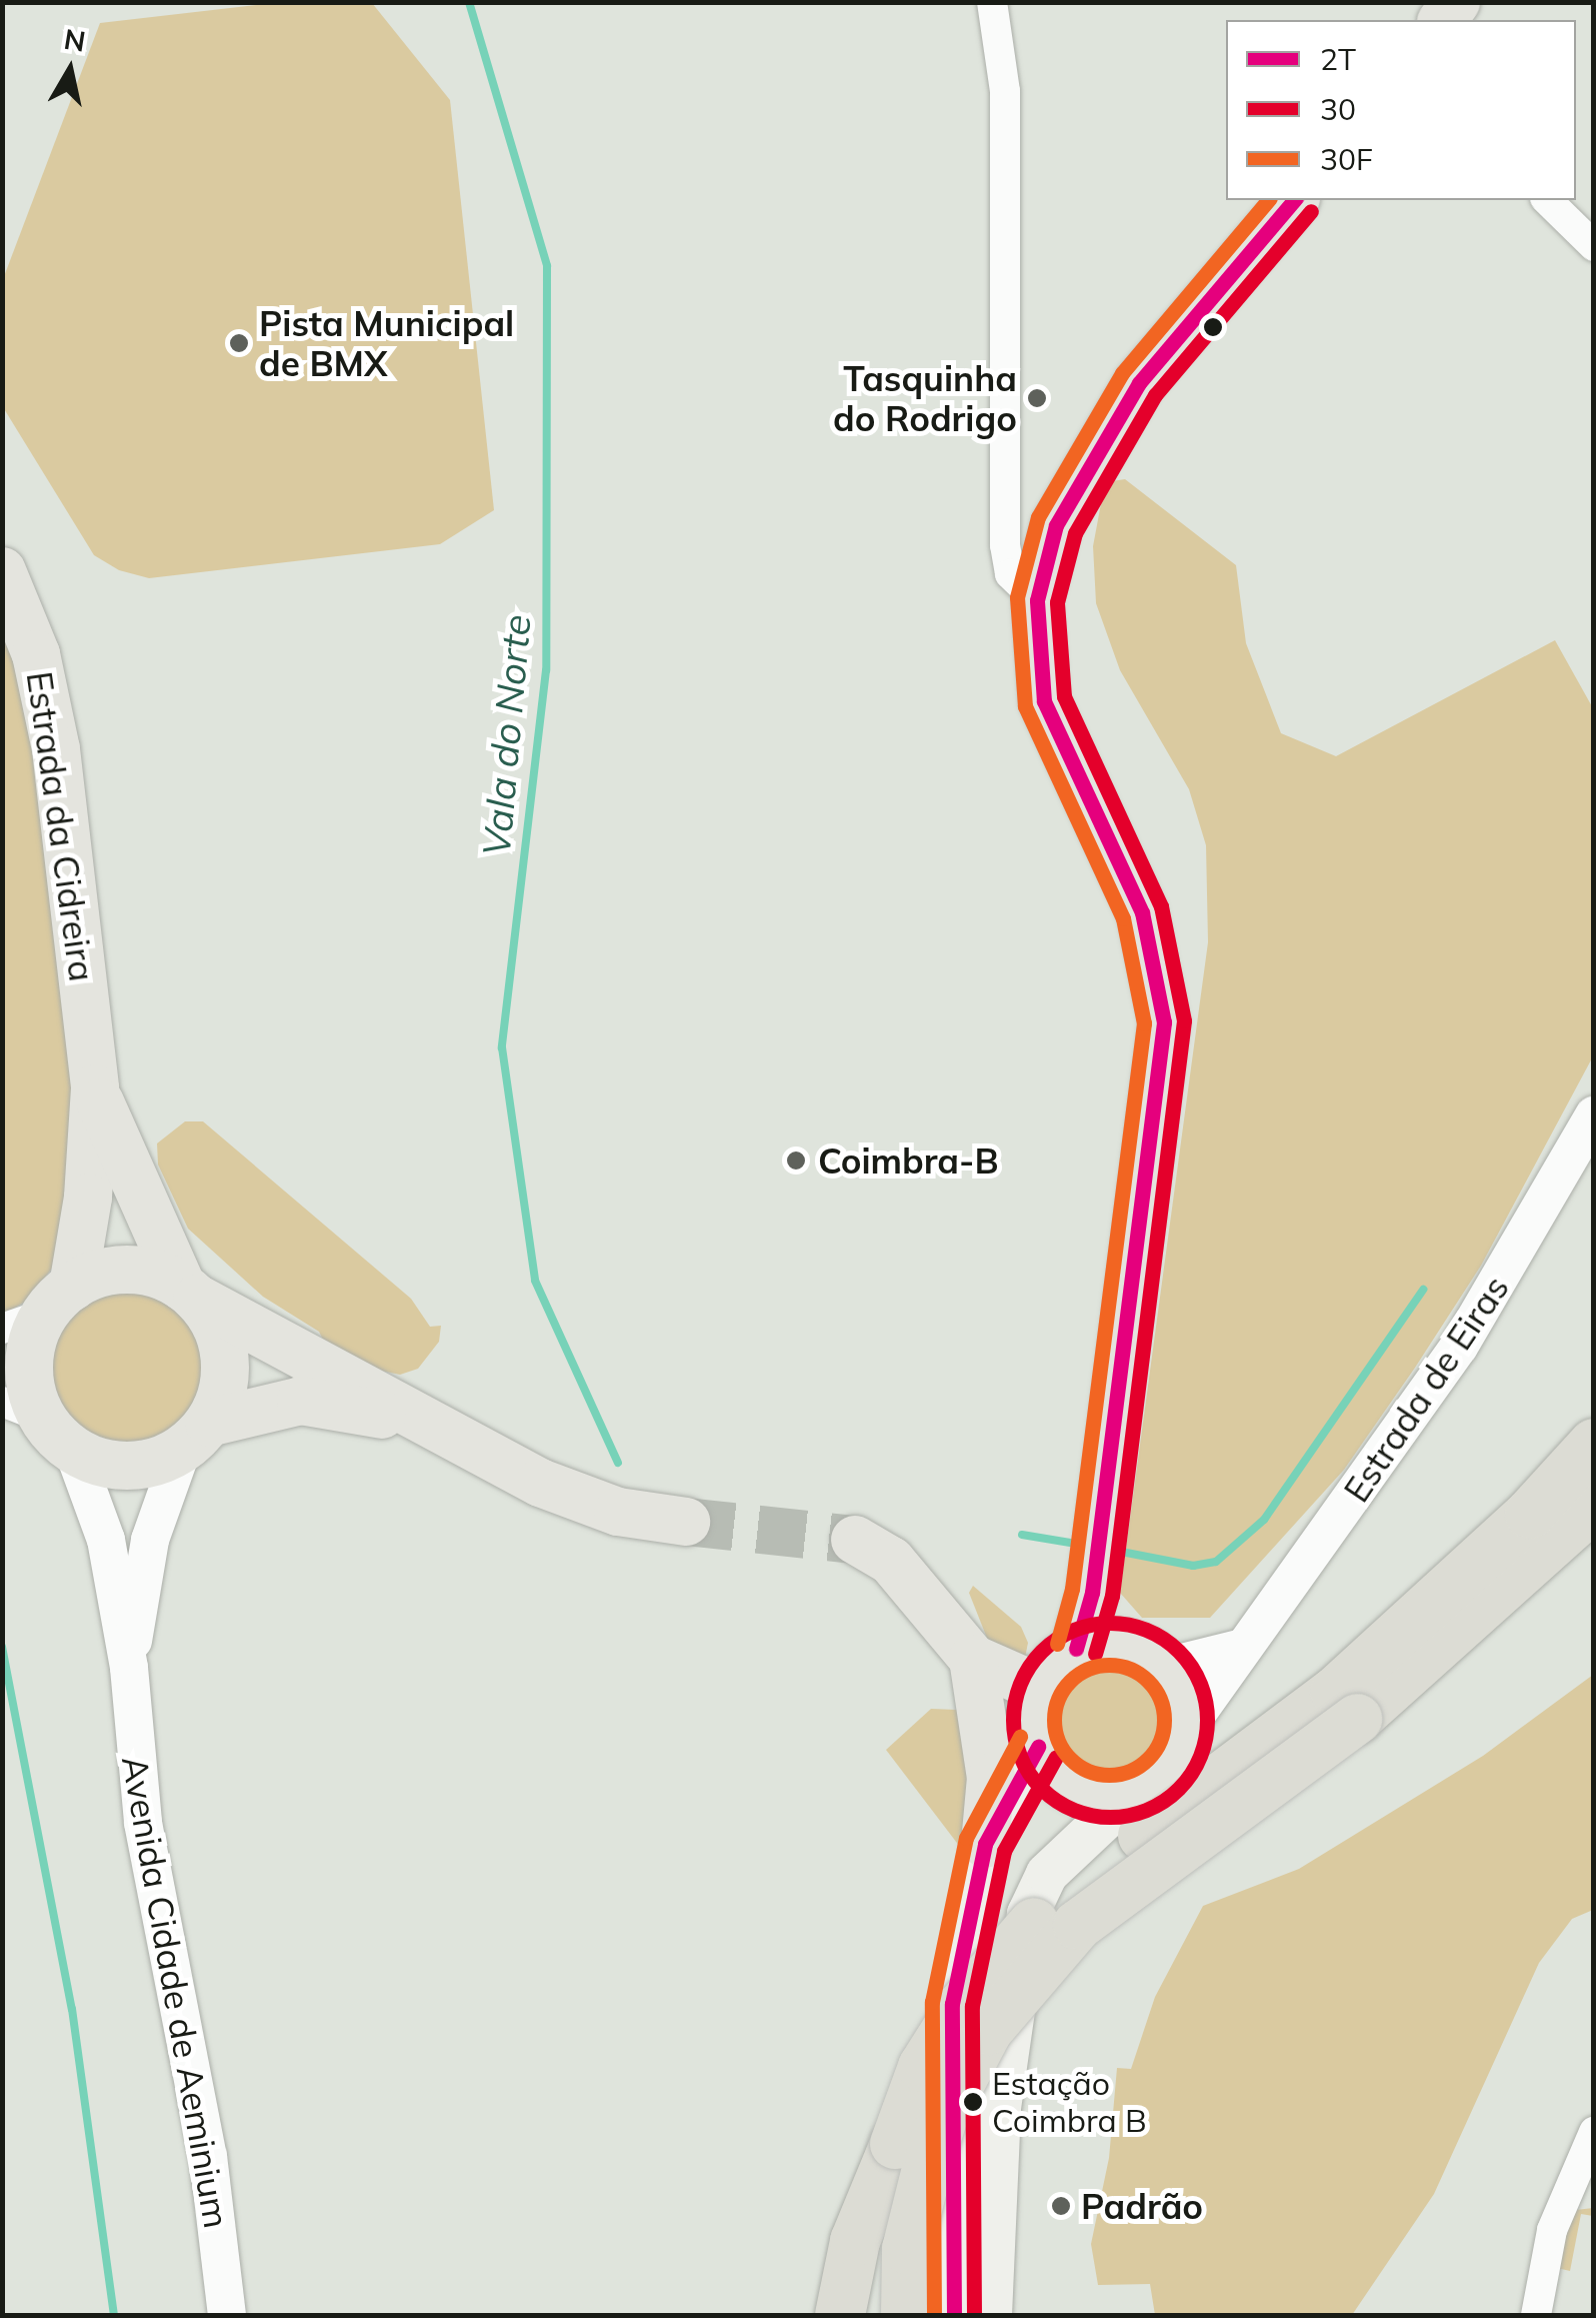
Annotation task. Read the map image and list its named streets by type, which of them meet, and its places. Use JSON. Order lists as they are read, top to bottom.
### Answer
{
  "streets": {
    "main road": ["Estrada da Cidreira"],
    "street": ["Estrada de Eiras", "Avenida Cidade de Aeminium"]
  },
  "crossings": [
    ["Estrada da Cidreira", "Avenida Cidade de Aeminium"]
  ],
  "water": ["Vala do Norte"],
  "places": [
    "Pista Municipal de BMX",
    "Tasquinha do Rodrigo",
    "Coimbra-B",
    "Estação Coimbra B",
    "Padrão"
  ],
  "lines": ["transit line 2T", "transit line 30F", "transit line 30"],
  "legend": ["2T", "30", "30F"],
  "north": "top"
}
